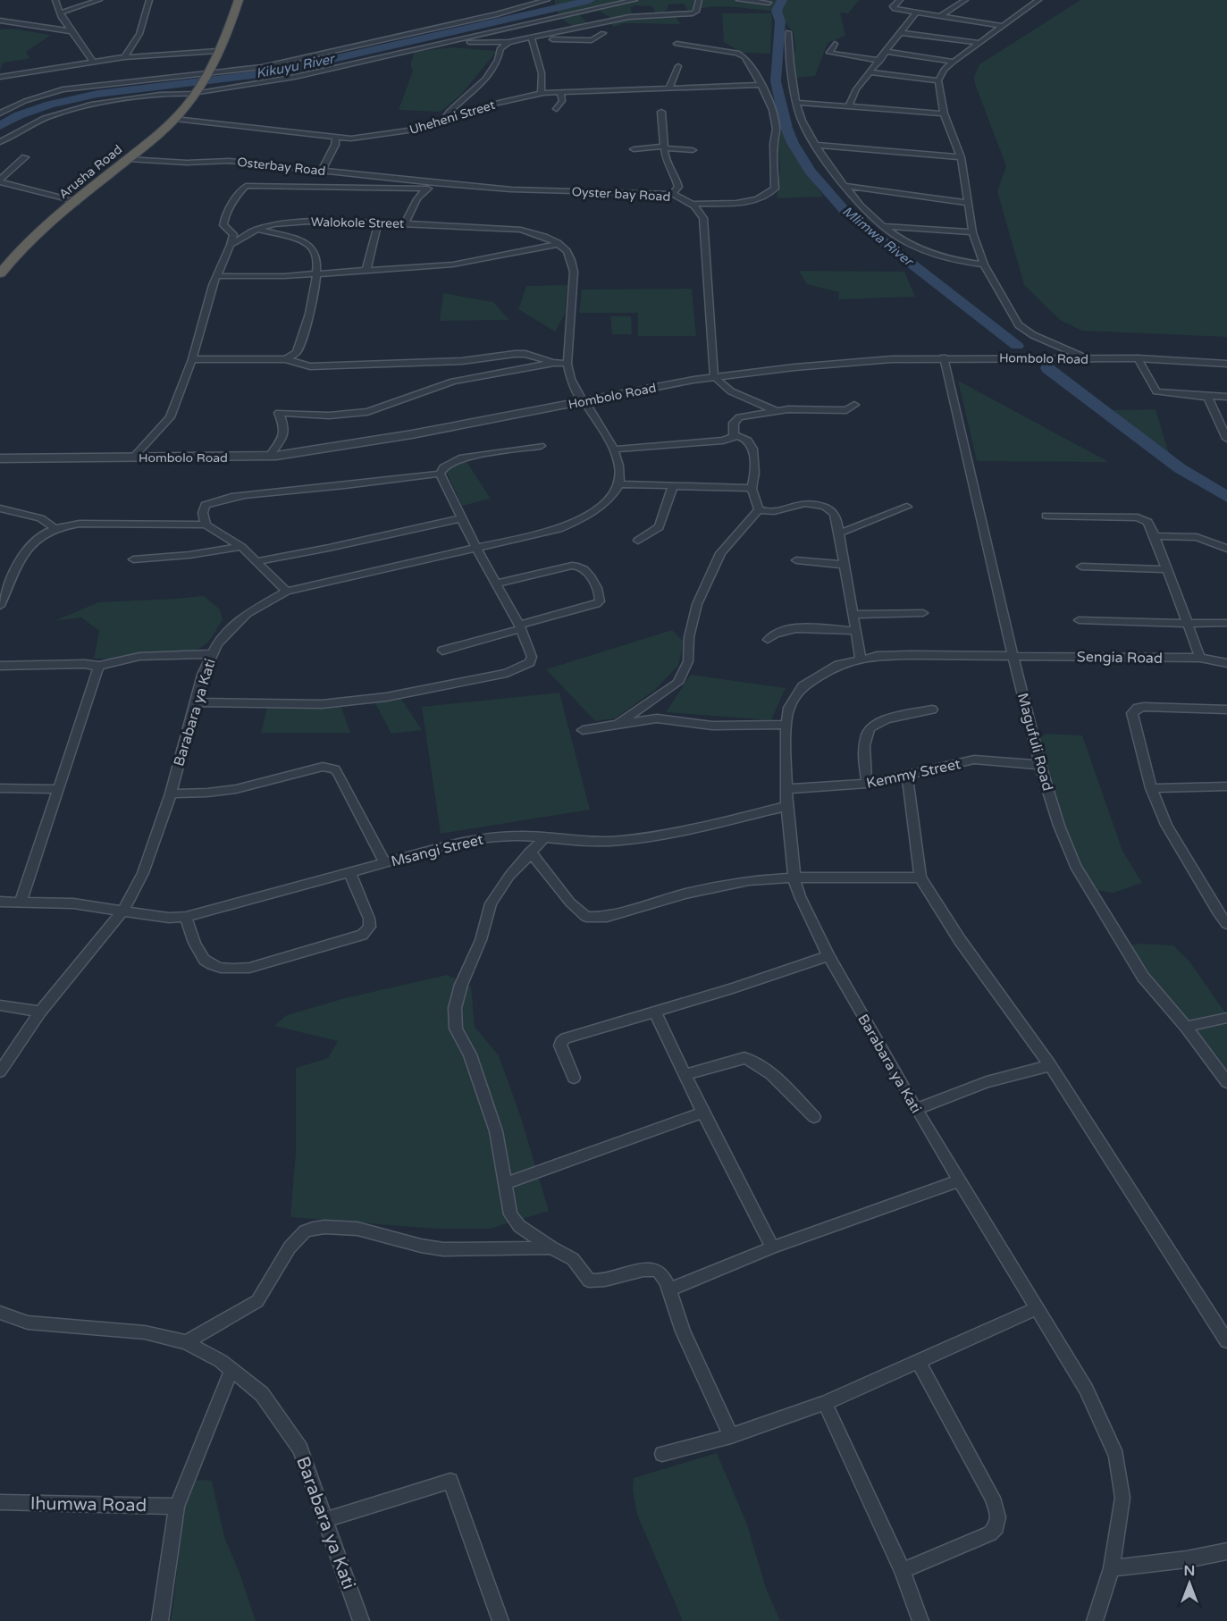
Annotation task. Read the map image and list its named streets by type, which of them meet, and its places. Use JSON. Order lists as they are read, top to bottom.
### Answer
{
  "streets": {
    "highway": ["Arusha Road"],
    "street": [
      "Uheheni Street",
      "Osterbay Road",
      "Oyster bay Road",
      "Walokole Street",
      "Hombolo Road",
      "Sengia Road",
      "Barabara ya Kati",
      "Magufuli Road",
      "Kemmy Street",
      "Msangi Street",
      "Ihumwa Road"
    ]
  },
  "crossings": [
    ["Uheheni Street", "Arusha Road"],
    ["Osterbay Road", "Arusha Road"],
    ["Osterbay Road", "Oyster bay Road"],
    ["Hombolo Road", "Magufuli Road"],
    ["Sengia Road", "Barabara ya Kati"],
    ["Sengia Road", "Magufuli Road"],
    ["Barabara ya Kati", "Magufuli Road"],
    ["Barabara ya Kati", "Kemmy Street"],
    ["Barabara ya Kati", "Msangi Street"],
    ["Magufuli Road", "Kemmy Street"]
  ],
  "water": ["Kikuyu River", "Mlimwa River"],
  "north": "top"
}
